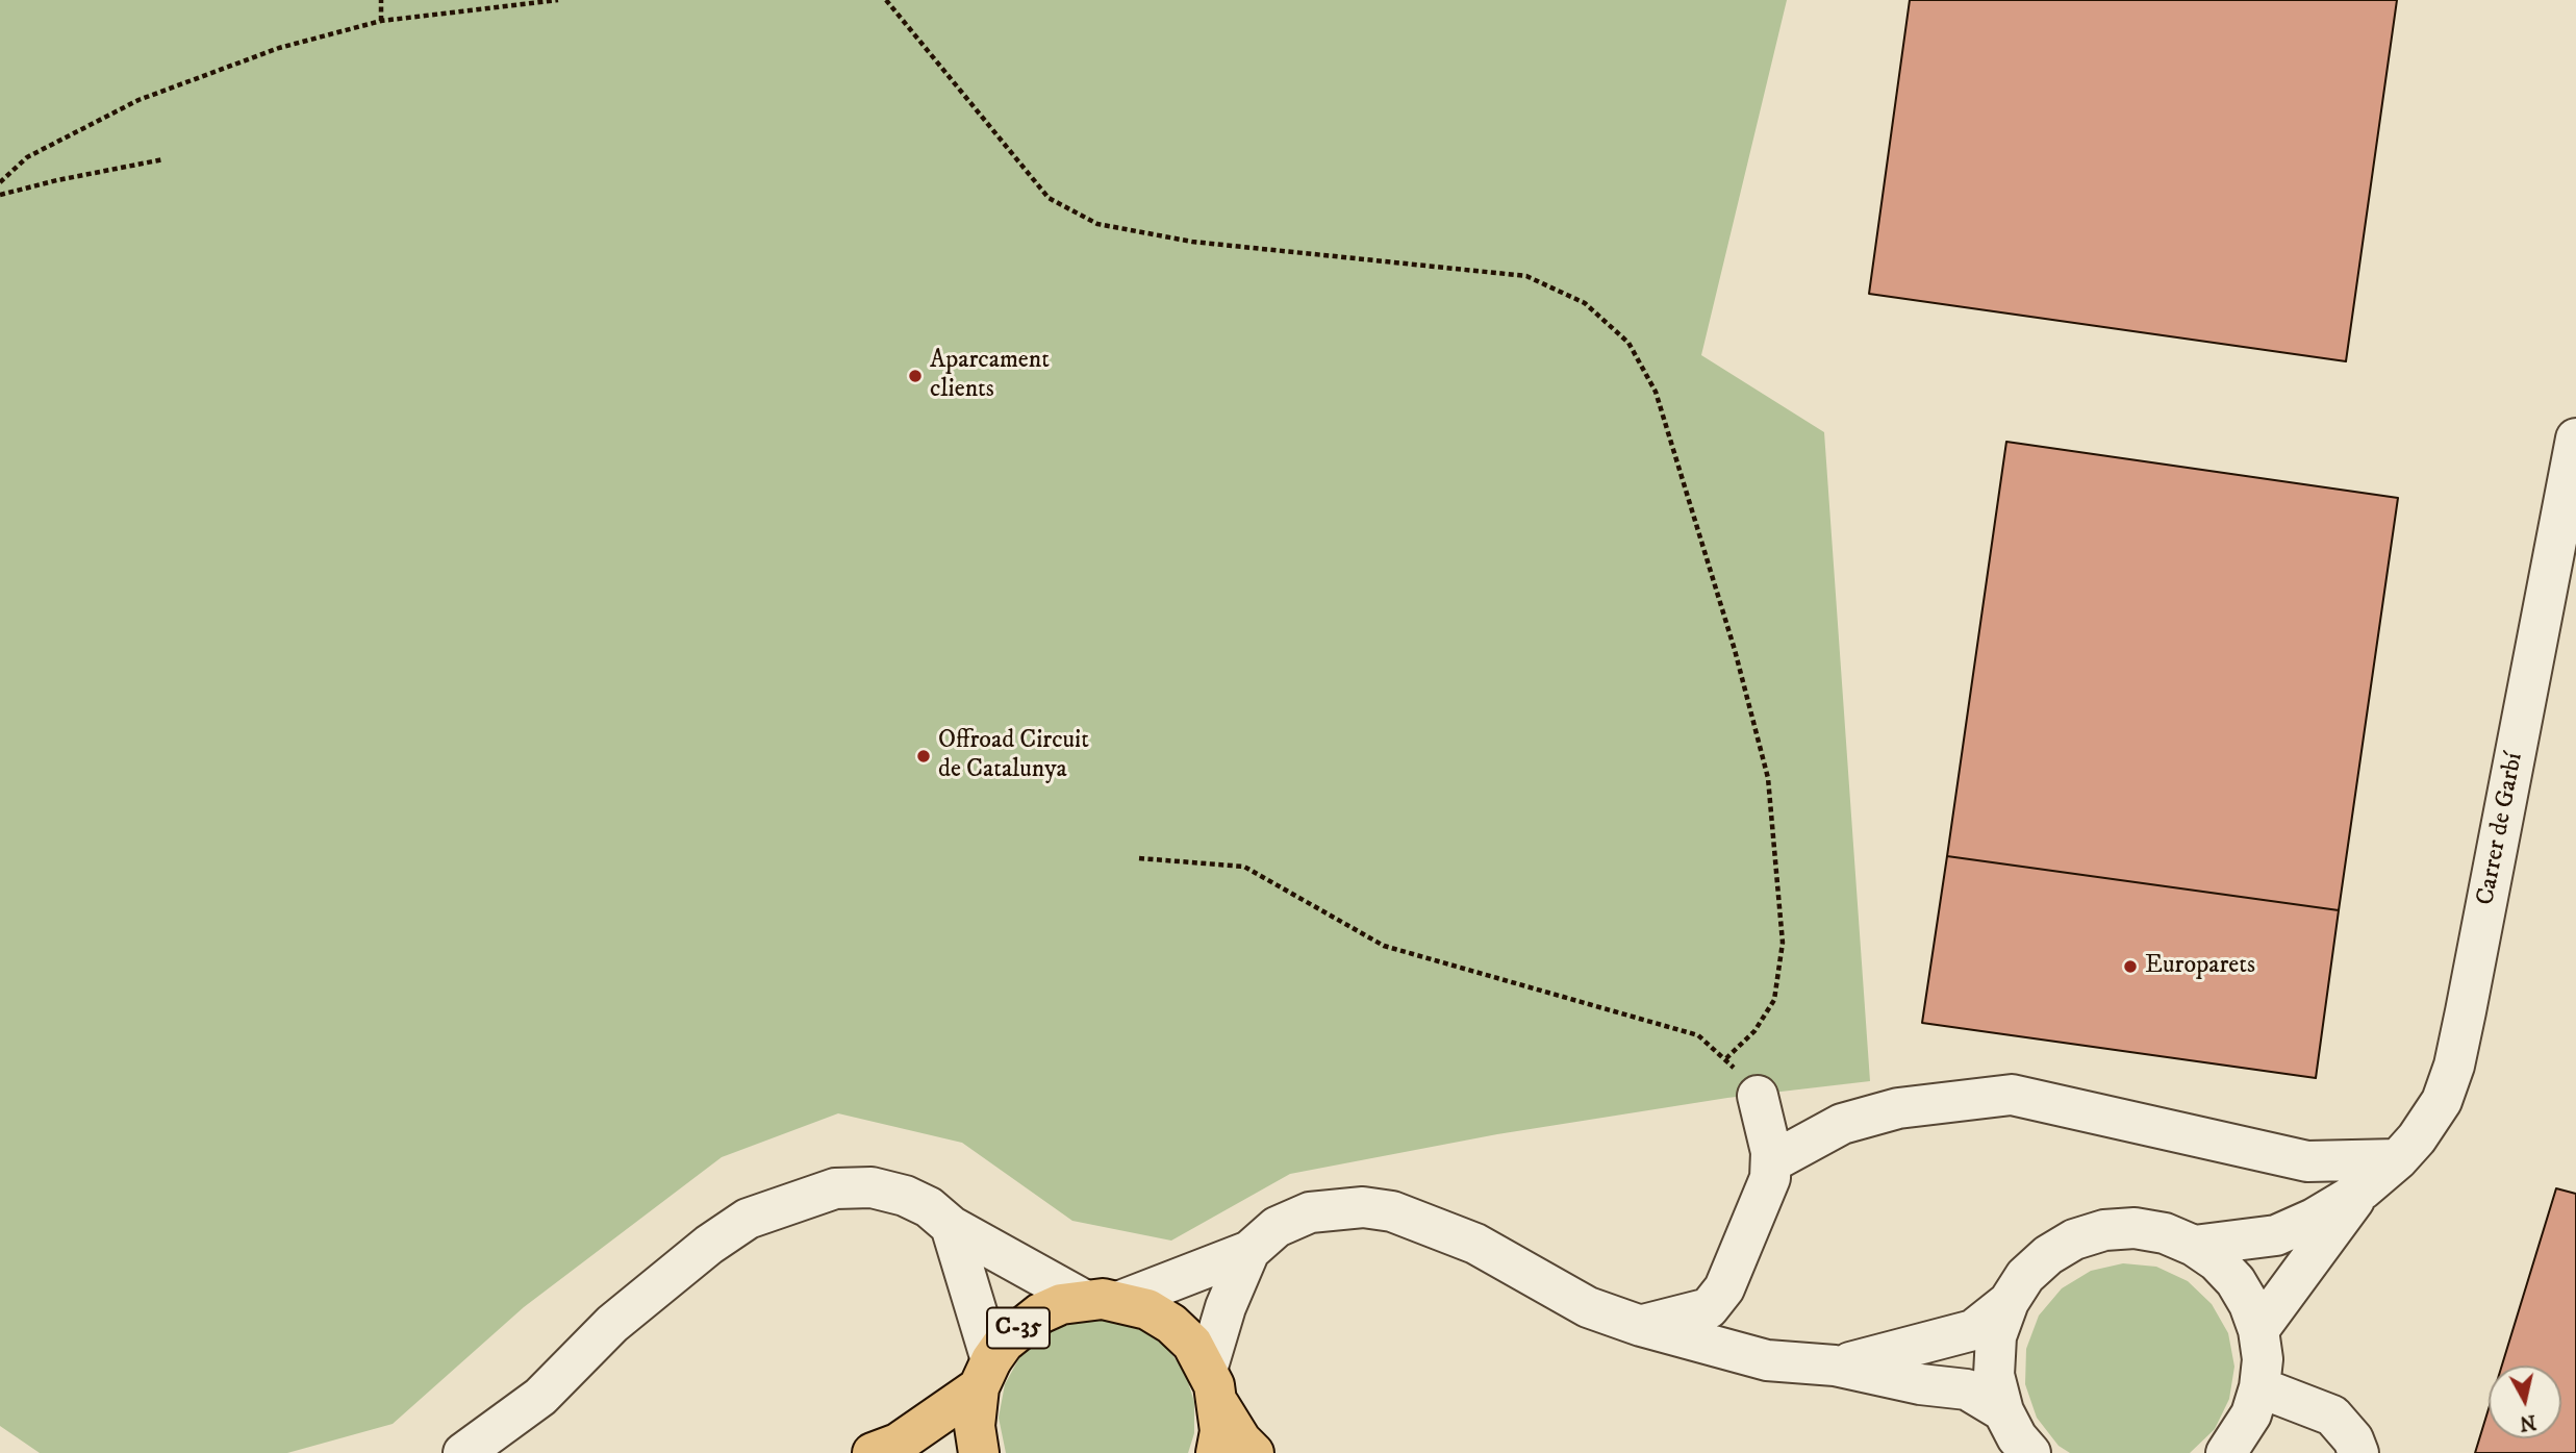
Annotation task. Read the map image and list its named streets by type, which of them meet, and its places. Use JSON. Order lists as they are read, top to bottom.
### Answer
{
  "streets": {
    "highway": ["C-35"],
    "street": ["Carrer de Garbí"]
  },
  "places": ["Aparcament clients", "Offroad Circuit de Catalunya", "Europarets"],
  "north": "bottom"
}
